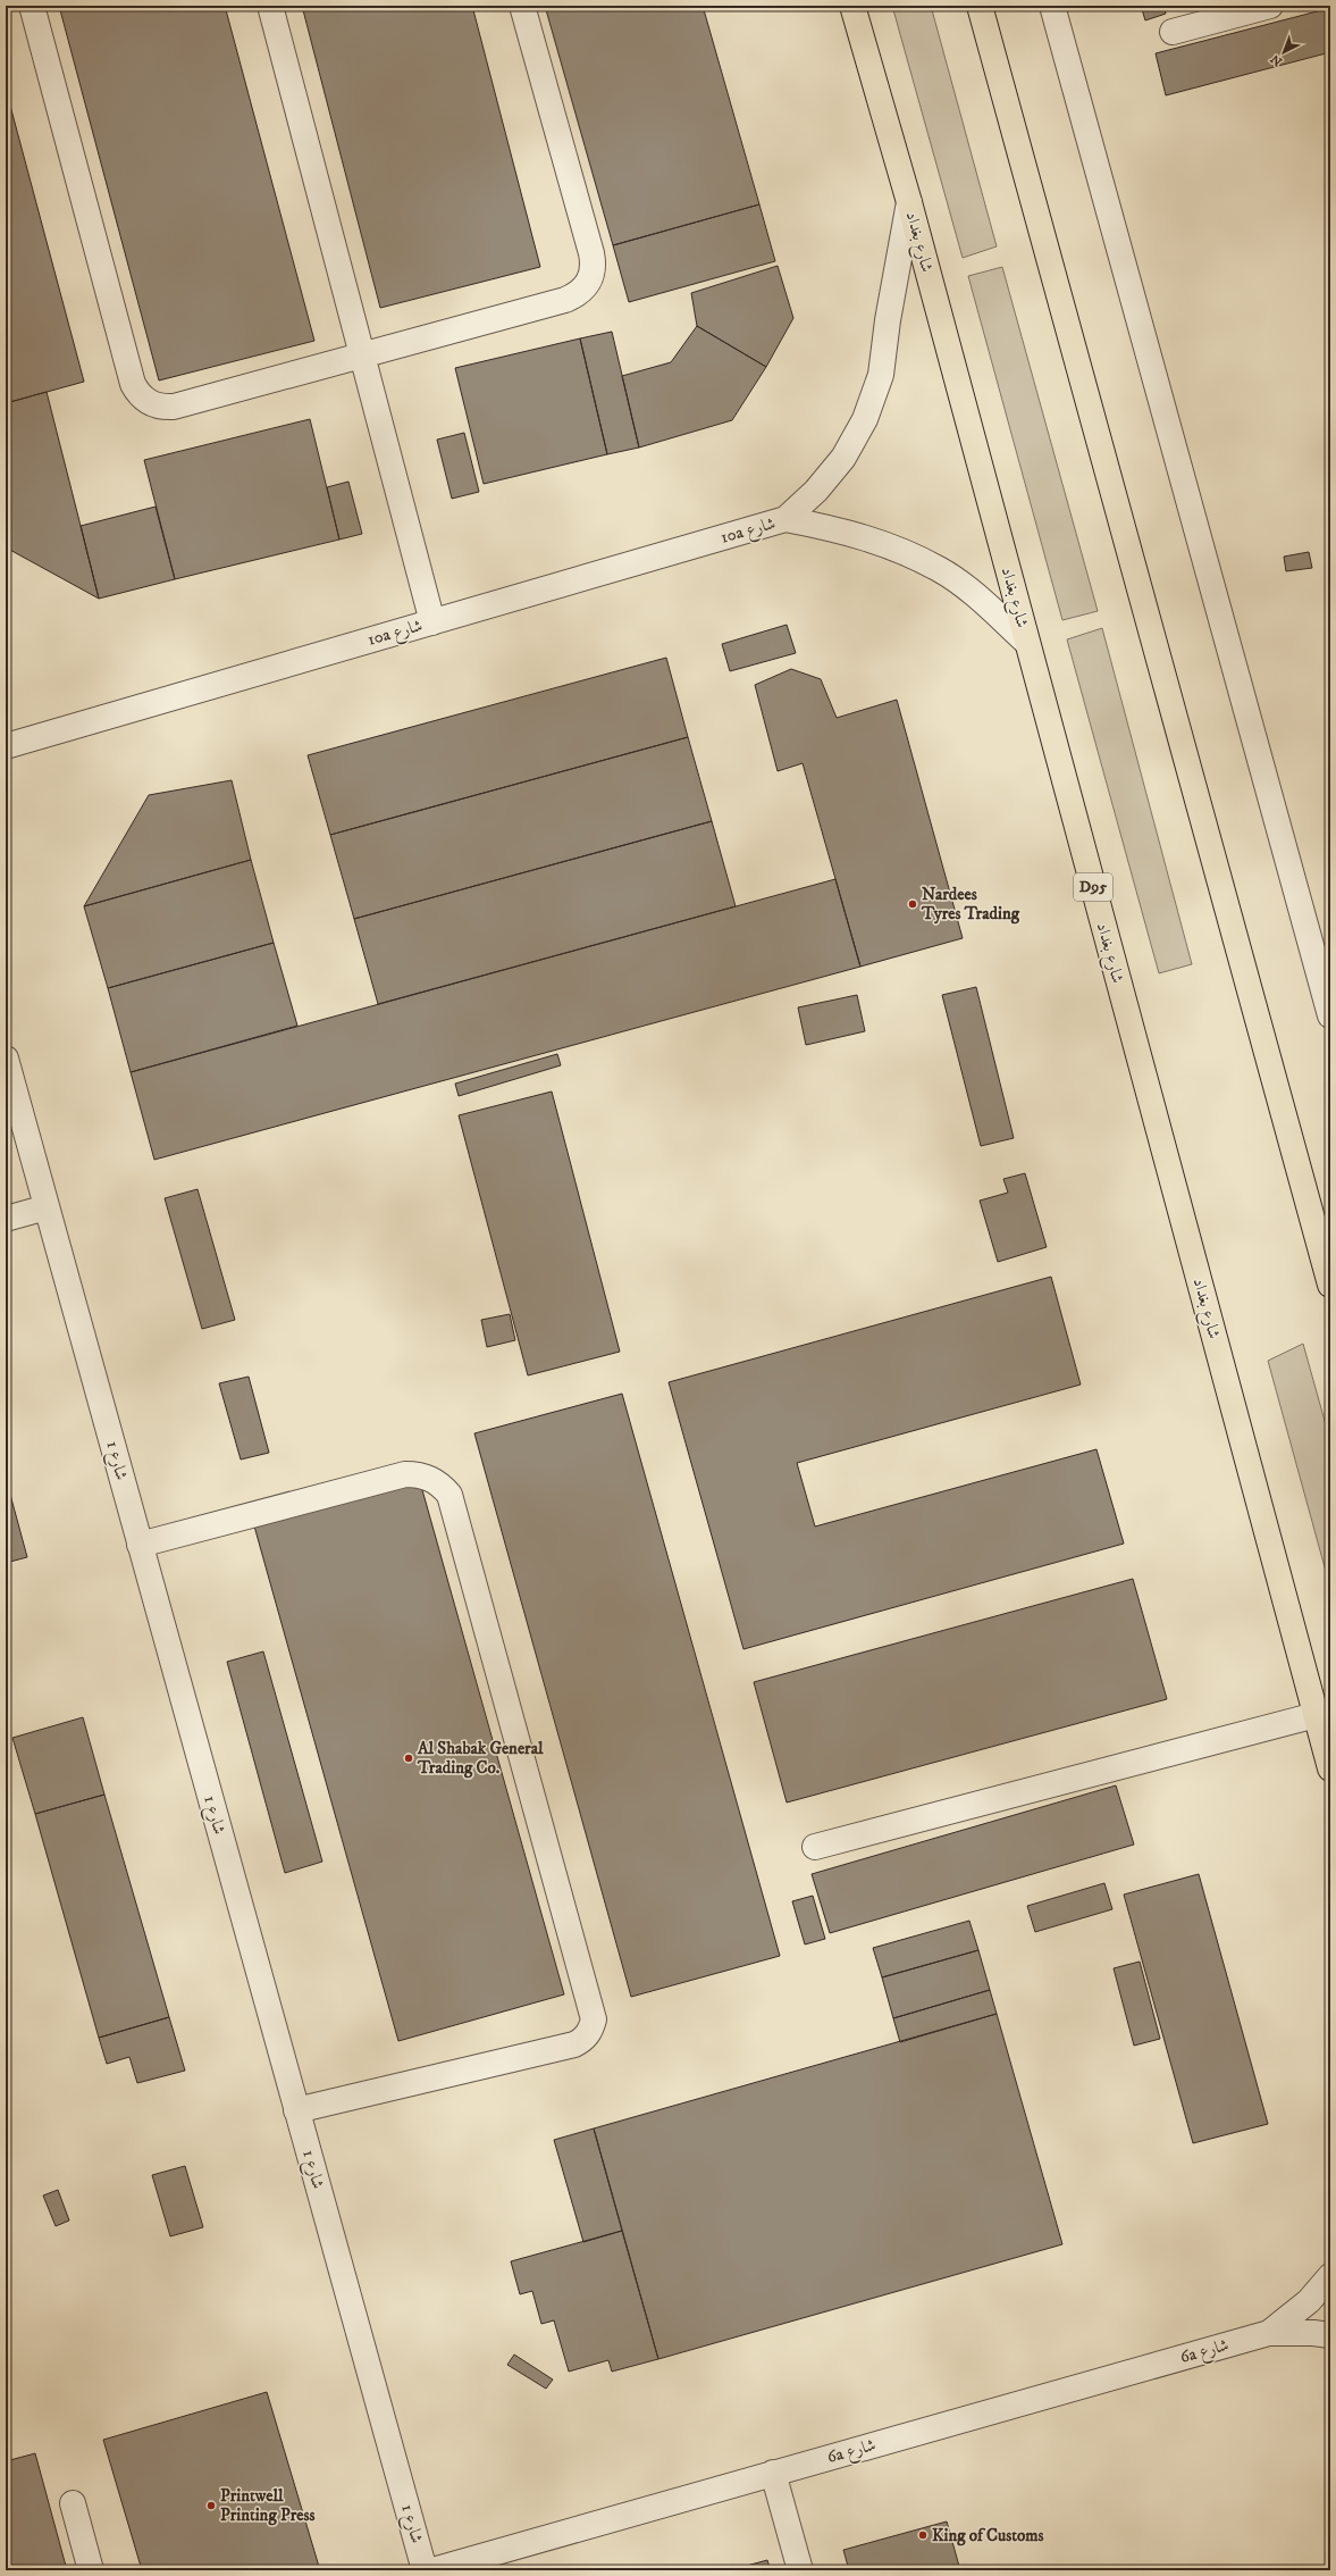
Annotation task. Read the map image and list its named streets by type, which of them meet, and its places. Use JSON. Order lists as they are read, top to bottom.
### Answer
{
  "streets": {
    "main road": ["شارع بغداد", "D95"],
    "street": ["10a شارع", "شارع 1", "6a شارع"]
  },
  "crossings": [
    ["شارع بغداد", "10a شارع"]
  ],
  "places": [
    "Nardees Tyres Trading",
    "Al Shabak General Trading Co.",
    "Printwell Printing Press",
    "King of Customs"
  ],
  "north": "bottom left"
}
